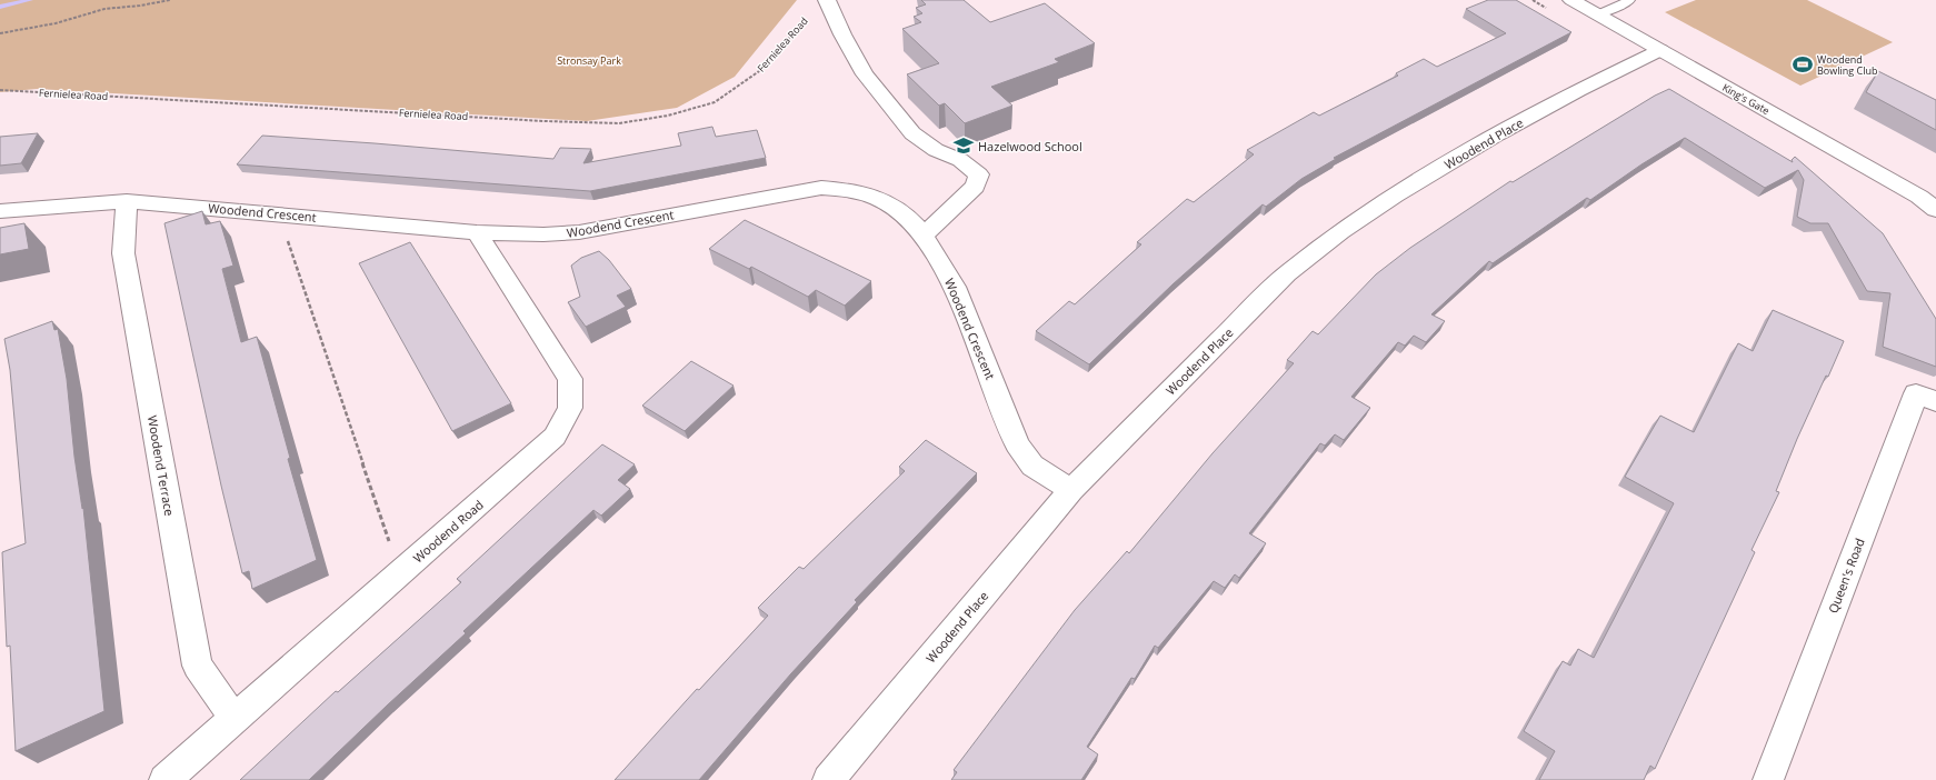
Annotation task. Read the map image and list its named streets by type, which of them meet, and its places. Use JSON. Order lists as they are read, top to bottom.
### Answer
{
  "streets": {
    "street": [
      "King's Gate",
      "Woodend Place",
      "Woodend Crescent",
      "Woodend Terrace",
      "Woodend Road",
      "Queen's Road"
    ],
    "path": ["Fernielea Road"]
  },
  "crossings": [
    ["King's Gate", "Woodend Place"],
    ["Woodend Place", "Woodend Crescent"],
    ["Woodend Crescent", "Woodend Terrace"],
    ["Woodend Crescent", "Woodend Road"],
    ["Woodend Terrace", "Woodend Road"]
  ],
  "parks": ["Stronsay Park"],
  "places": {
    "sports": ["Woodend Bowling Club"],
    "school or university": ["Hazelwood School"]
  }
}
